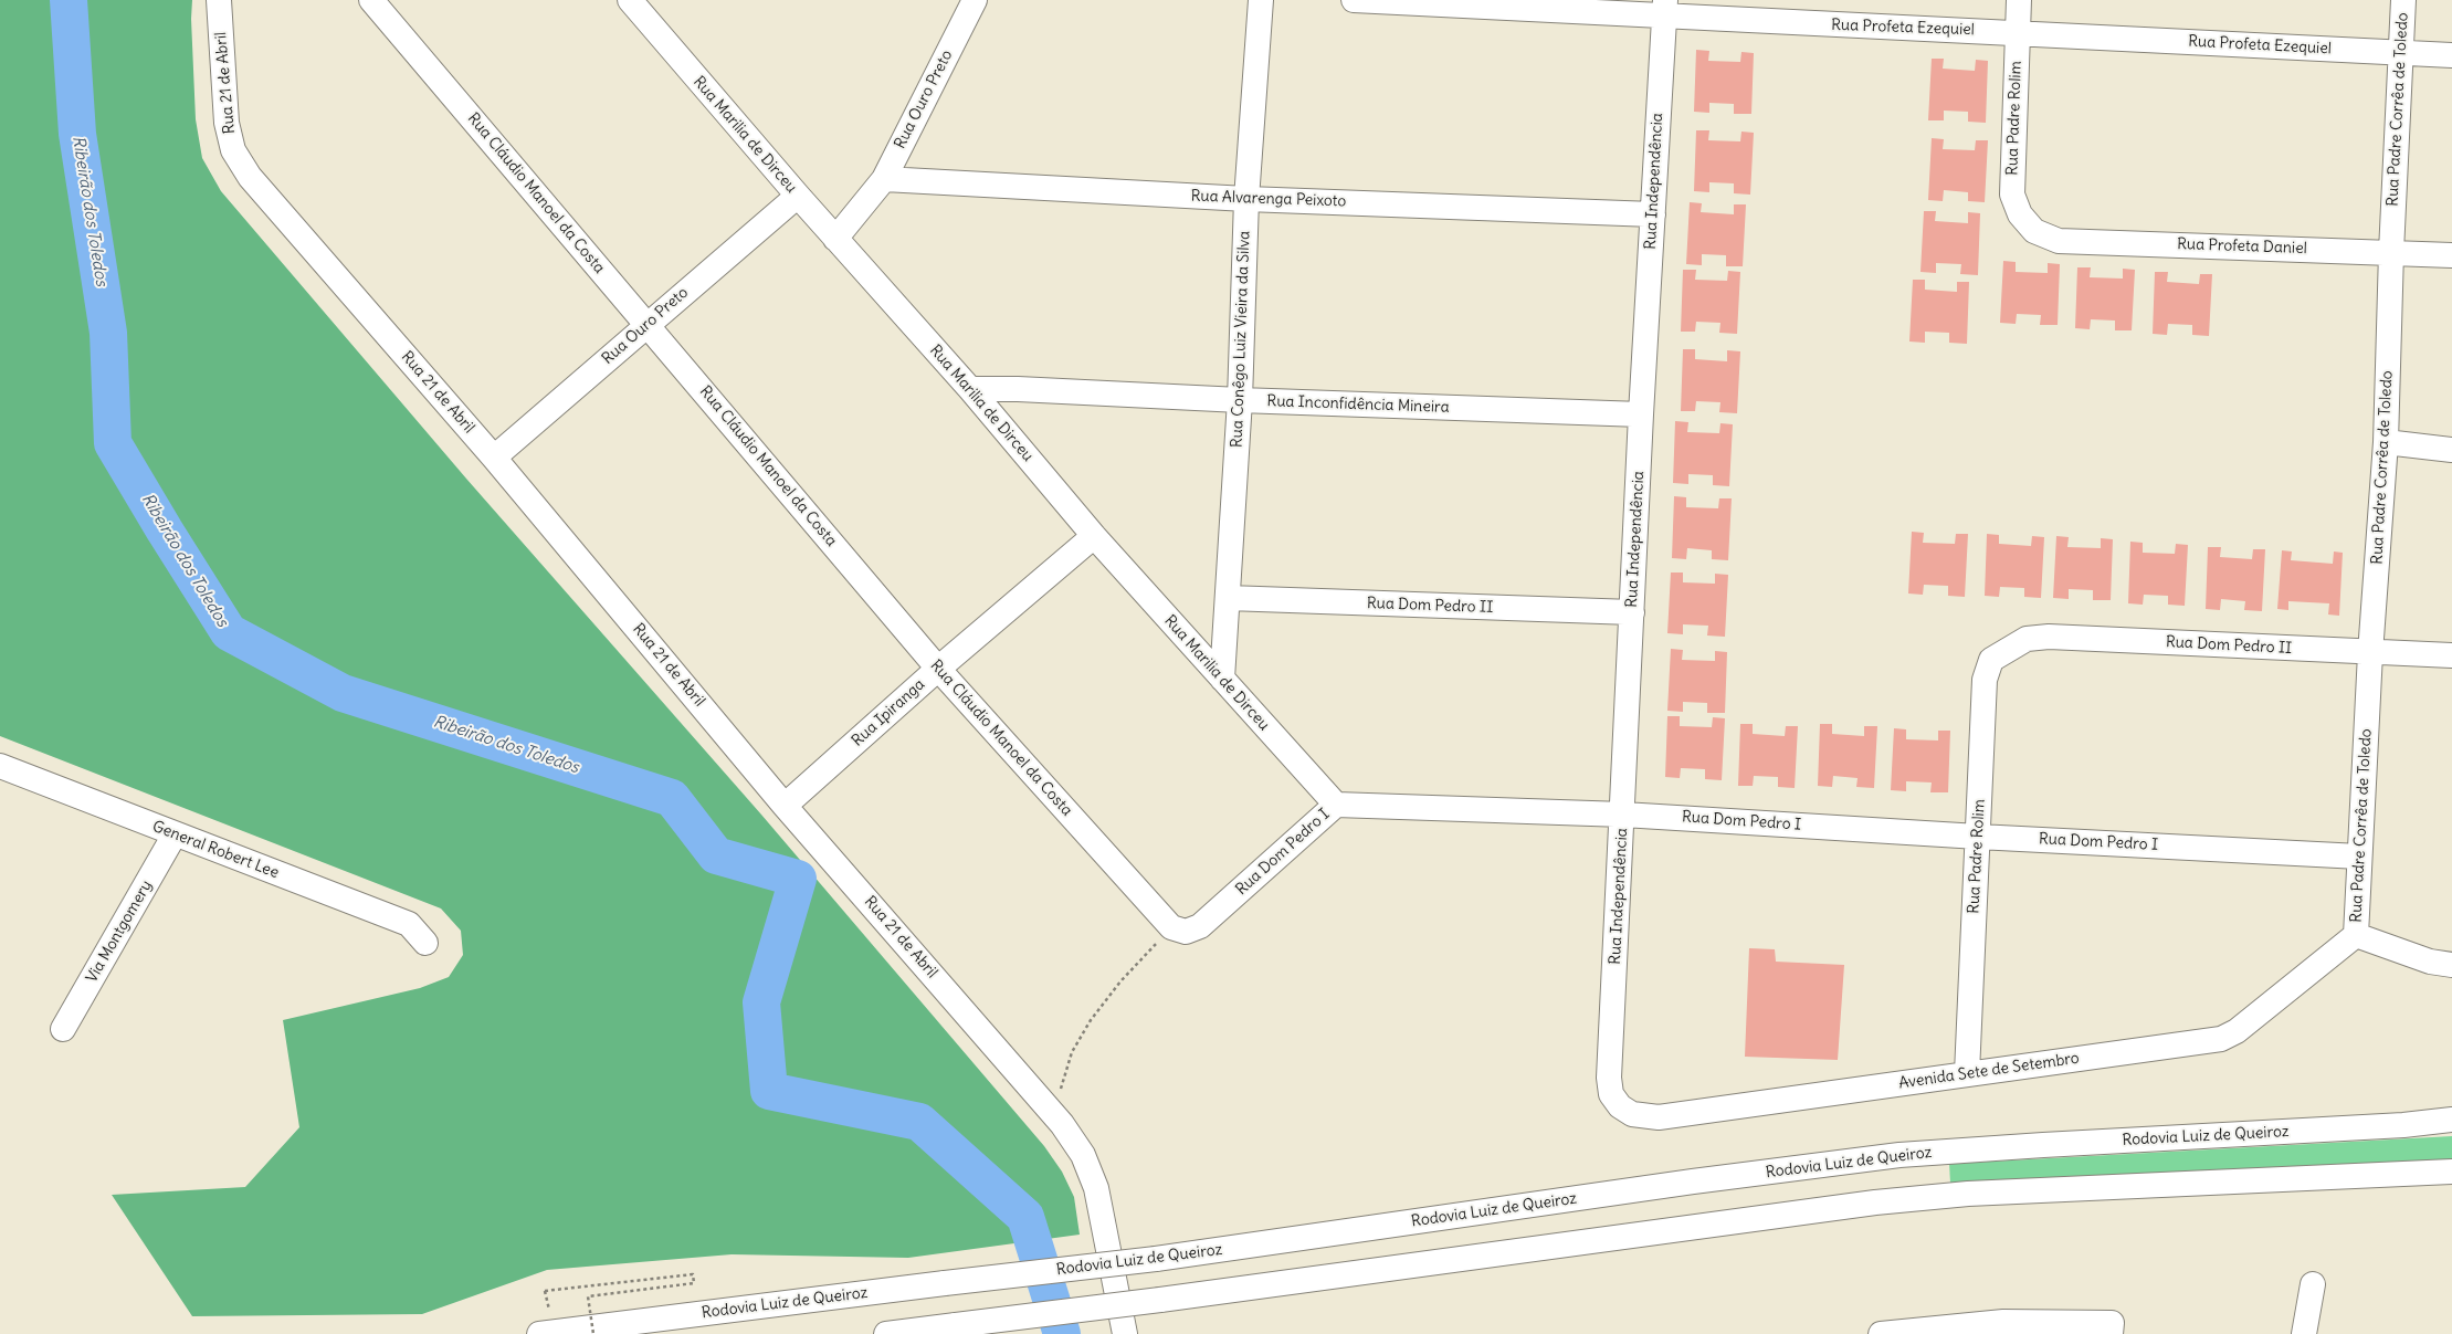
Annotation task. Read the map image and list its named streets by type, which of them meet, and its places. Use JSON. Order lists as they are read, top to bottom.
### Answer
{
  "streets": {
    "main road": [
      "Rua Profeta Ezequiel",
      "Rua 21 de Abril",
      "Rua Ouro Preto",
      "Rua Padre Corrêa de Toledo",
      "Rua Padre Rolim",
      "Rua Marilia de Dirceu",
      "Rua Independência",
      "Rua Cláudio Manoel da Costa",
      "Rua Alvarenga Peixoto",
      "Rua Profeta Daniel",
      "Rua Conêgo Luiz Vieira da Silva",
      "Rua Inconfidência Mineira",
      "Rua Dom Pedro II",
      "Rua Ipiranga",
      "Rua Dom Pedro I",
      "General Robert Lee",
      "Via Montgomery",
      "Avenida Sete de Setembro",
      "Rodovia Luiz de Queiroz"
    ]
  },
  "crossings": [
    ["Rua Profeta Ezequiel", "Rua Padre Corrêa de Toledo"],
    ["Rua Profeta Ezequiel", "Rua Padre Rolim"],
    ["Rua Profeta Ezequiel", "Rua Independência"],
    ["Rua 21 de Abril", "Rua Ouro Preto"],
    ["Rua 21 de Abril", "Rua Ipiranga"],
    ["Rua Ouro Preto", "Rua Marilia de Dirceu"],
    ["Rua Ouro Preto", "Rua Cláudio Manoel da Costa"],
    ["Rua Ouro Preto", "Rua Alvarenga Peixoto"],
    ["Rua Padre Corrêa de Toledo", "Rua Profeta Daniel"],
    ["Rua Padre Corrêa de Toledo", "Rua Dom Pedro II"],
    ["Rua Padre Corrêa de Toledo", "Rua Dom Pedro I"],
    ["Rua Padre Corrêa de Toledo", "Avenida Sete de Setembro"],
    ["Rua Padre Rolim", "Rua Profeta Daniel"],
    ["Rua Padre Rolim", "Rua Dom Pedro II"],
    ["Rua Padre Rolim", "Rua Dom Pedro I"],
    ["Rua Padre Rolim", "Avenida Sete de Setembro"],
    ["Rua Marilia de Dirceu", "Rua Conêgo Luiz Vieira da Silva"],
    ["Rua Marilia de Dirceu", "Rua Inconfidência Mineira"],
    ["Rua Marilia de Dirceu", "Rua Ipiranga"],
    ["Rua Marilia de Dirceu", "Rua Dom Pedro I"],
    ["Rua Independência", "Rua Alvarenga Peixoto"],
    ["Rua Independência", "Rua Inconfidência Mineira"],
    ["Rua Independência", "Rua Dom Pedro II"],
    ["Rua Independência", "Rua Dom Pedro I"],
    ["Rua Independência", "Avenida Sete de Setembro"],
    ["Rua Cláudio Manoel da Costa", "Rua Ipiranga"],
    ["Rua Cláudio Manoel da Costa", "Rua Dom Pedro I"],
    ["Rua Alvarenga Peixoto", "Rua Conêgo Luiz Vieira da Silva"],
    ["Rua Conêgo Luiz Vieira da Silva", "Rua Inconfidência Mineira"],
    ["Rua Conêgo Luiz Vieira da Silva", "Rua Dom Pedro II"],
    ["General Robert Lee", "Via Montgomery"]
  ],
  "water": ["Ribeirão dos Toledos"]
}
